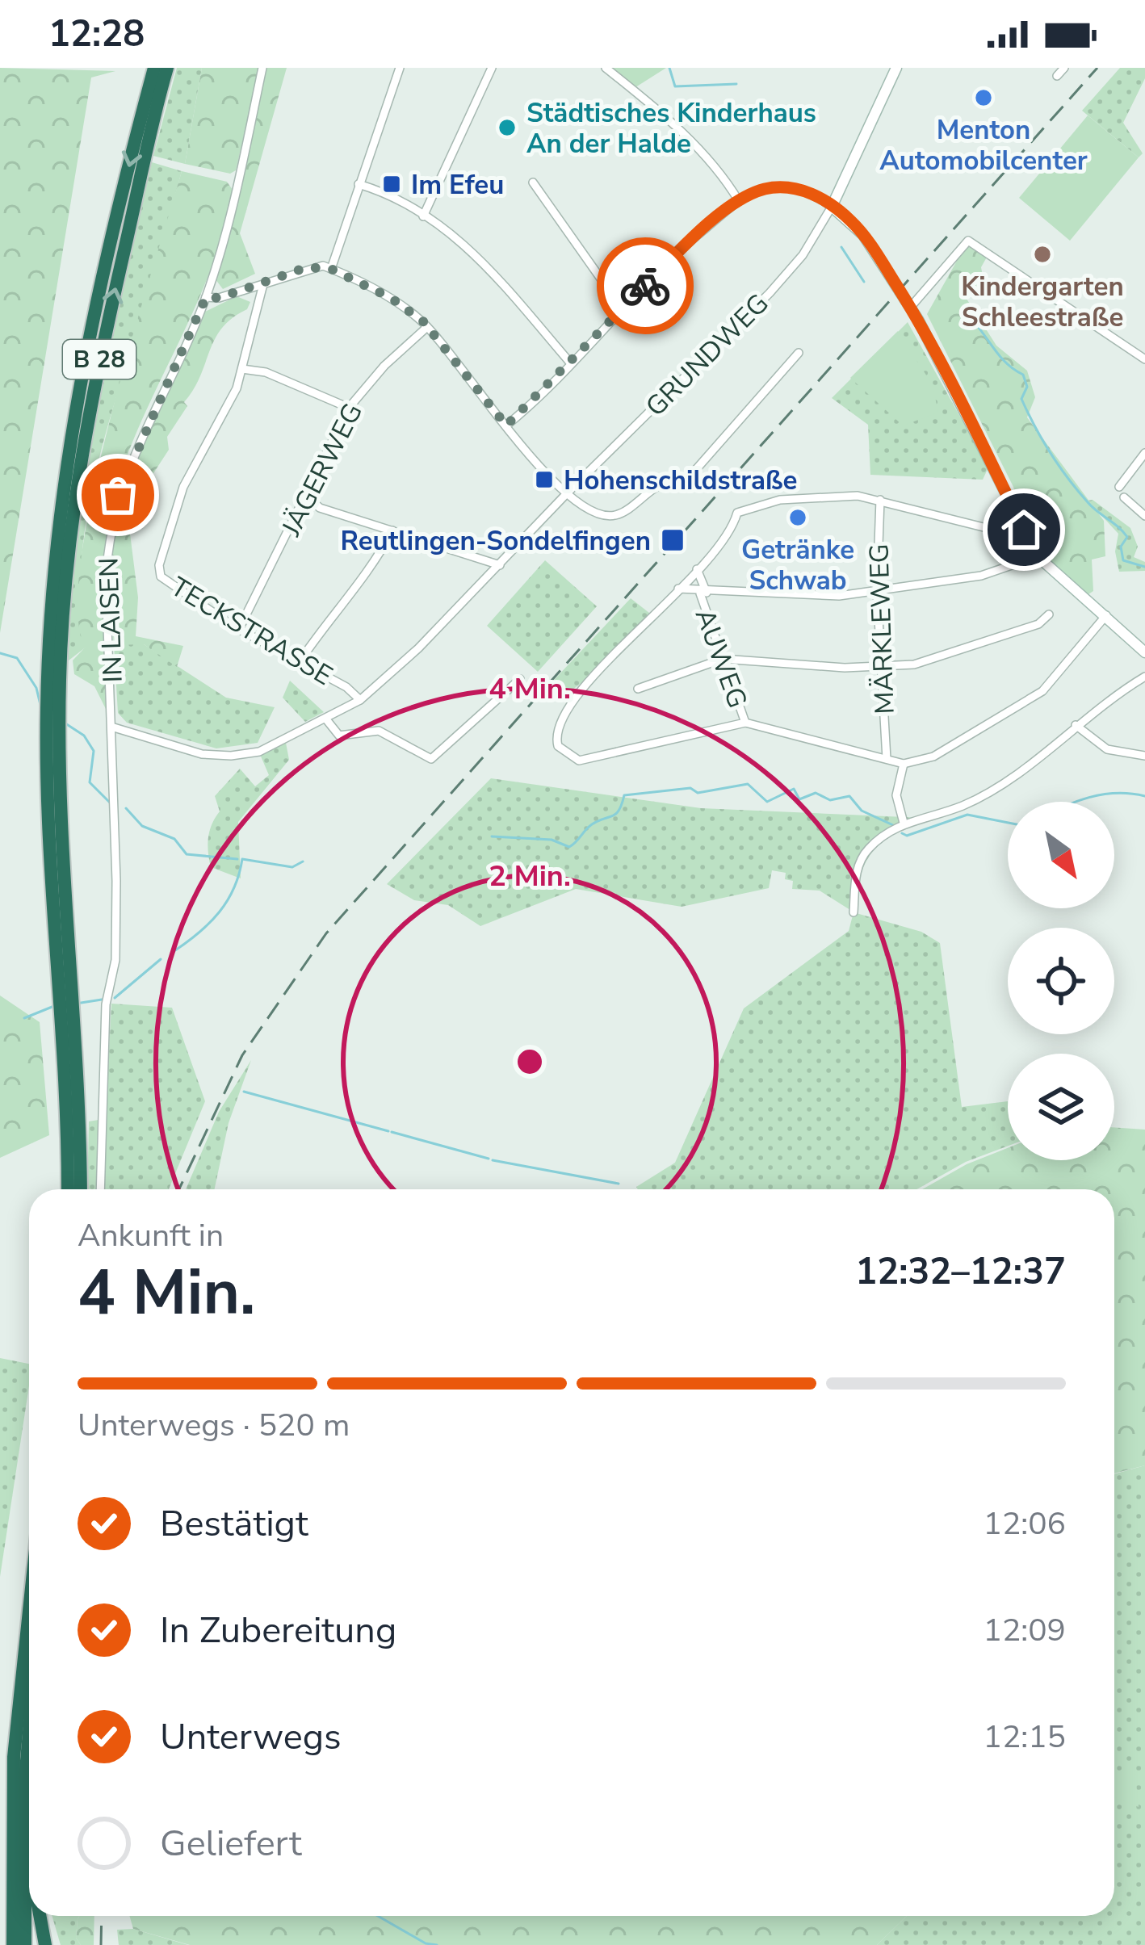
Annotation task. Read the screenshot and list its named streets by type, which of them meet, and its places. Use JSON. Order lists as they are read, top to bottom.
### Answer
{
  "streets": {
    "highway": ["B 28"],
    "street": [
      "GRUNDWEG",
      "JÄGERWEG",
      "IN LAISEN",
      "MÄRKLEWEG",
      "TECKSTRASSE",
      "AUWEG"
    ]
  },
  "crossings": [
    ["GRUNDWEG", "IN LAISEN"],
    ["GRUNDWEG", "TECKSTRASSE"],
    ["JÄGERWEG", "TECKSTRASSE"]
  ],
  "places": {
    "other": [
      "Menton Automobilcenter",
      "Städtisches Kinderhaus An der Halde",
      "Kindergarten Schleestraße",
      "Getränke Schwab"
    ],
    "transit": ["Im Efeu", "Hohenschildstraße", "Reutlingen-Sondelfingen"]
  },
  "north": "bottom right",
  "page": {
    "status": "12:28",
    "heading": ["4 Min.", "Ankunft in", "12:32–12:37"],
    "bar": "Unterwegs · 520 m",
    "list": [
      ["Bestätigt", "12:06"],
      ["In Zubereitung", "12:09"],
      ["Unterwegs", "12:15"],
      "Geliefert"
    ]
  },
  "rings": ["4 Min.", "2 Min."]
}
